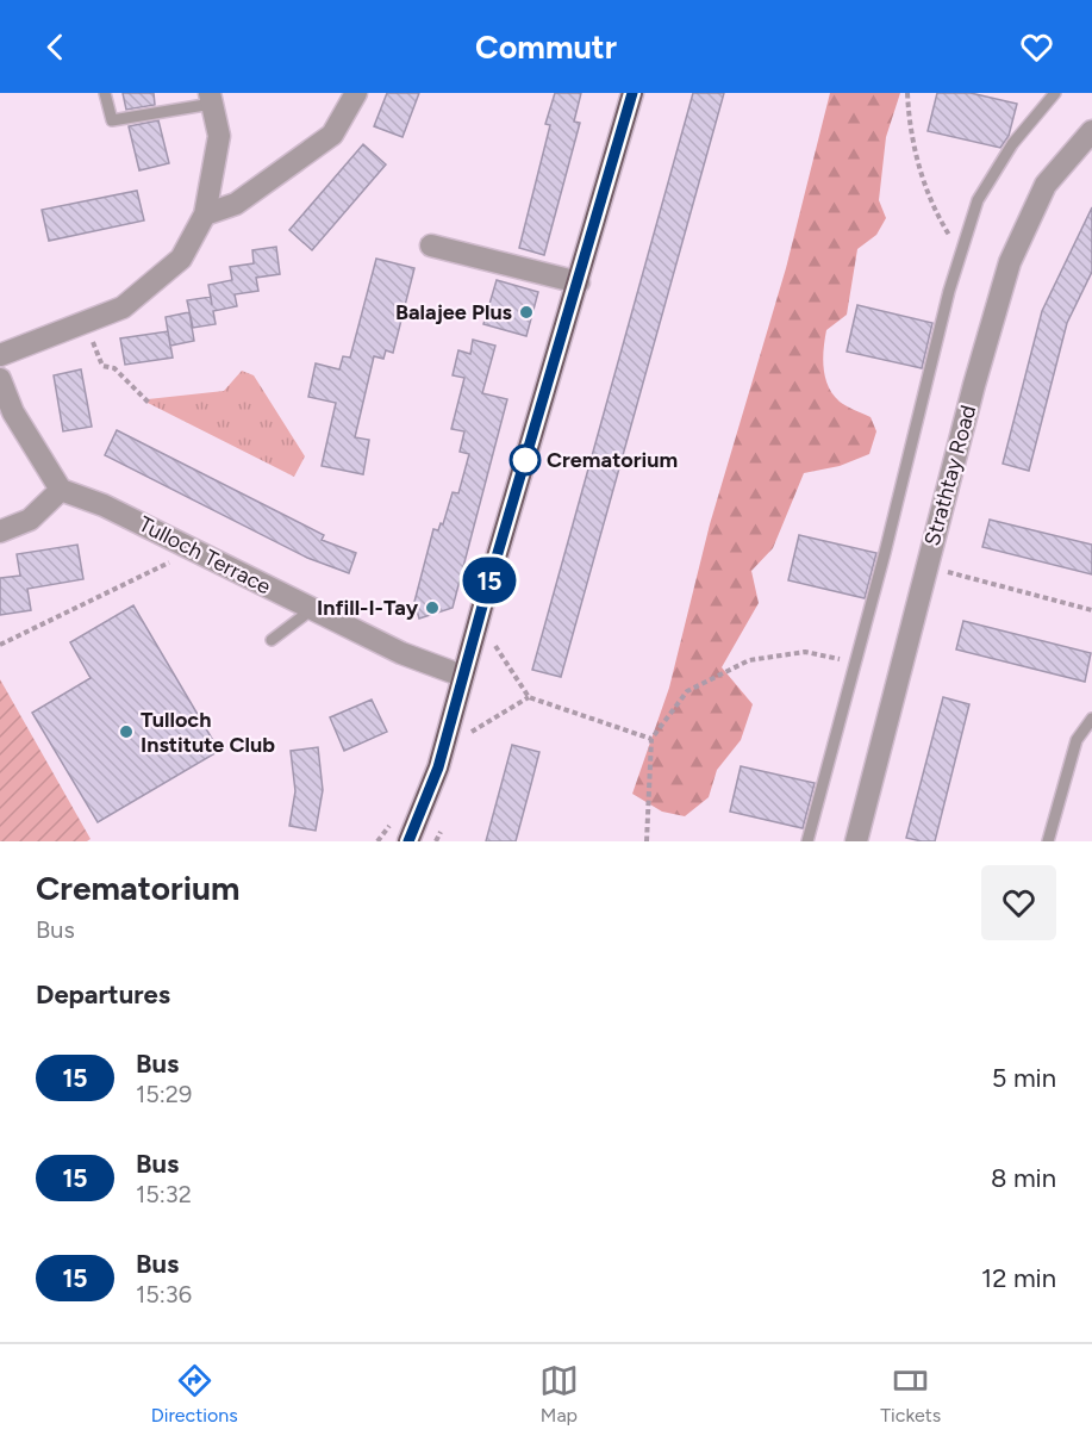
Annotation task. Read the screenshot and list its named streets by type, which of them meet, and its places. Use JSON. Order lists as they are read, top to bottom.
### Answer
{
  "streets": {
    "street": ["Strathtay Road", "Tulloch Terrace"]
  },
  "places": [
    "Balajee Plus",
    "Crematorium",
    "Infill-I-Tay",
    "Tulloch Institute Club"
  ],
  "lines": ["bus line 15"],
  "page": {
    "header": "Commutr",
    "on_map": "15",
    "heading": [
      ["Crematorium", "Bus"],
      "Departures"
    ],
    "list": [
      {
        "mark": "15",
        "name": "Bus",
        "note": "15:29",
        "value": "5 min"
      },
      {
        "mark": "15",
        "name": "Bus",
        "note": "15:32",
        "value": "8 min"
      },
      {
        "mark": "15",
        "name": "Bus",
        "note": "15:36",
        "value": "12 min"
      }
    ],
    "tabs": ["Directions", "Map", "Tickets"]
  }
}
